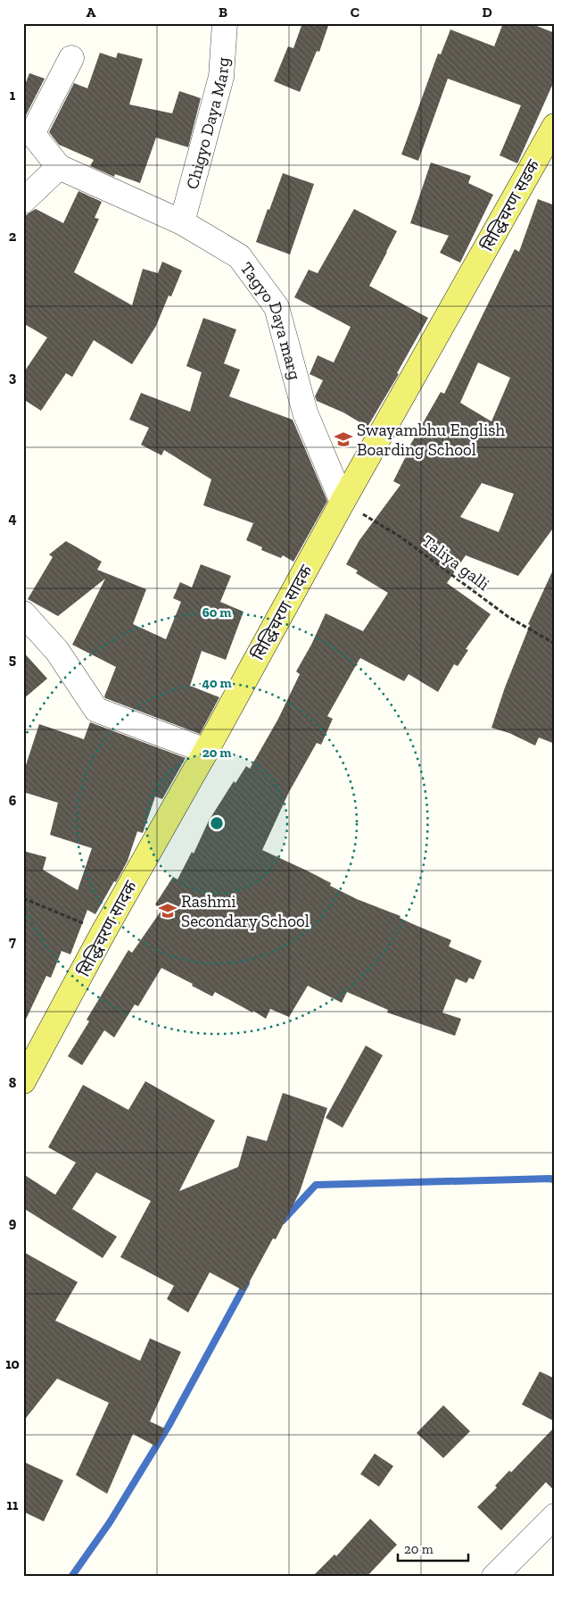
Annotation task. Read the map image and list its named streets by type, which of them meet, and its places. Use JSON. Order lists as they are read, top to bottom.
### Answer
{
  "streets": {
    "main road": ["सिद्धिचरण सडक", "सिद्धिचरण सादक"],
    "street": ["Chigyo Daya Marg", "Tagyo Daya marg"],
    "path": ["Taliya galli"]
  },
  "crossings": [
    ["Chigyo Daya Marg", "Tagyo Daya marg"],
    ["सिद्धिचरण सडक", "सिद्धिचरण सादक"],
    ["Tagyo Daya marg", "Taliya galli"],
    ["Tagyo Daya marg", "सिद्धिचरण सादक"],
    ["Taliya galli", "सिद्धिचरण सादक"]
  ],
  "places": {
    "school or university": ["Swayambhu English Boarding School", "Rashmi Secondary School"]
  },
  "scale_bar": "20 m",
  "grid": {
    "columns": [
      "A",
      "B",
      "C",
      "D"
    ],
    "rows": [
      "1",
      "2",
      "3",
      "4",
      "5",
      "6",
      "7",
      "8",
      "9",
      "10",
      "11"
    ]
  },
  "rings": ["60 m", "40 m", "20 m"]
}
